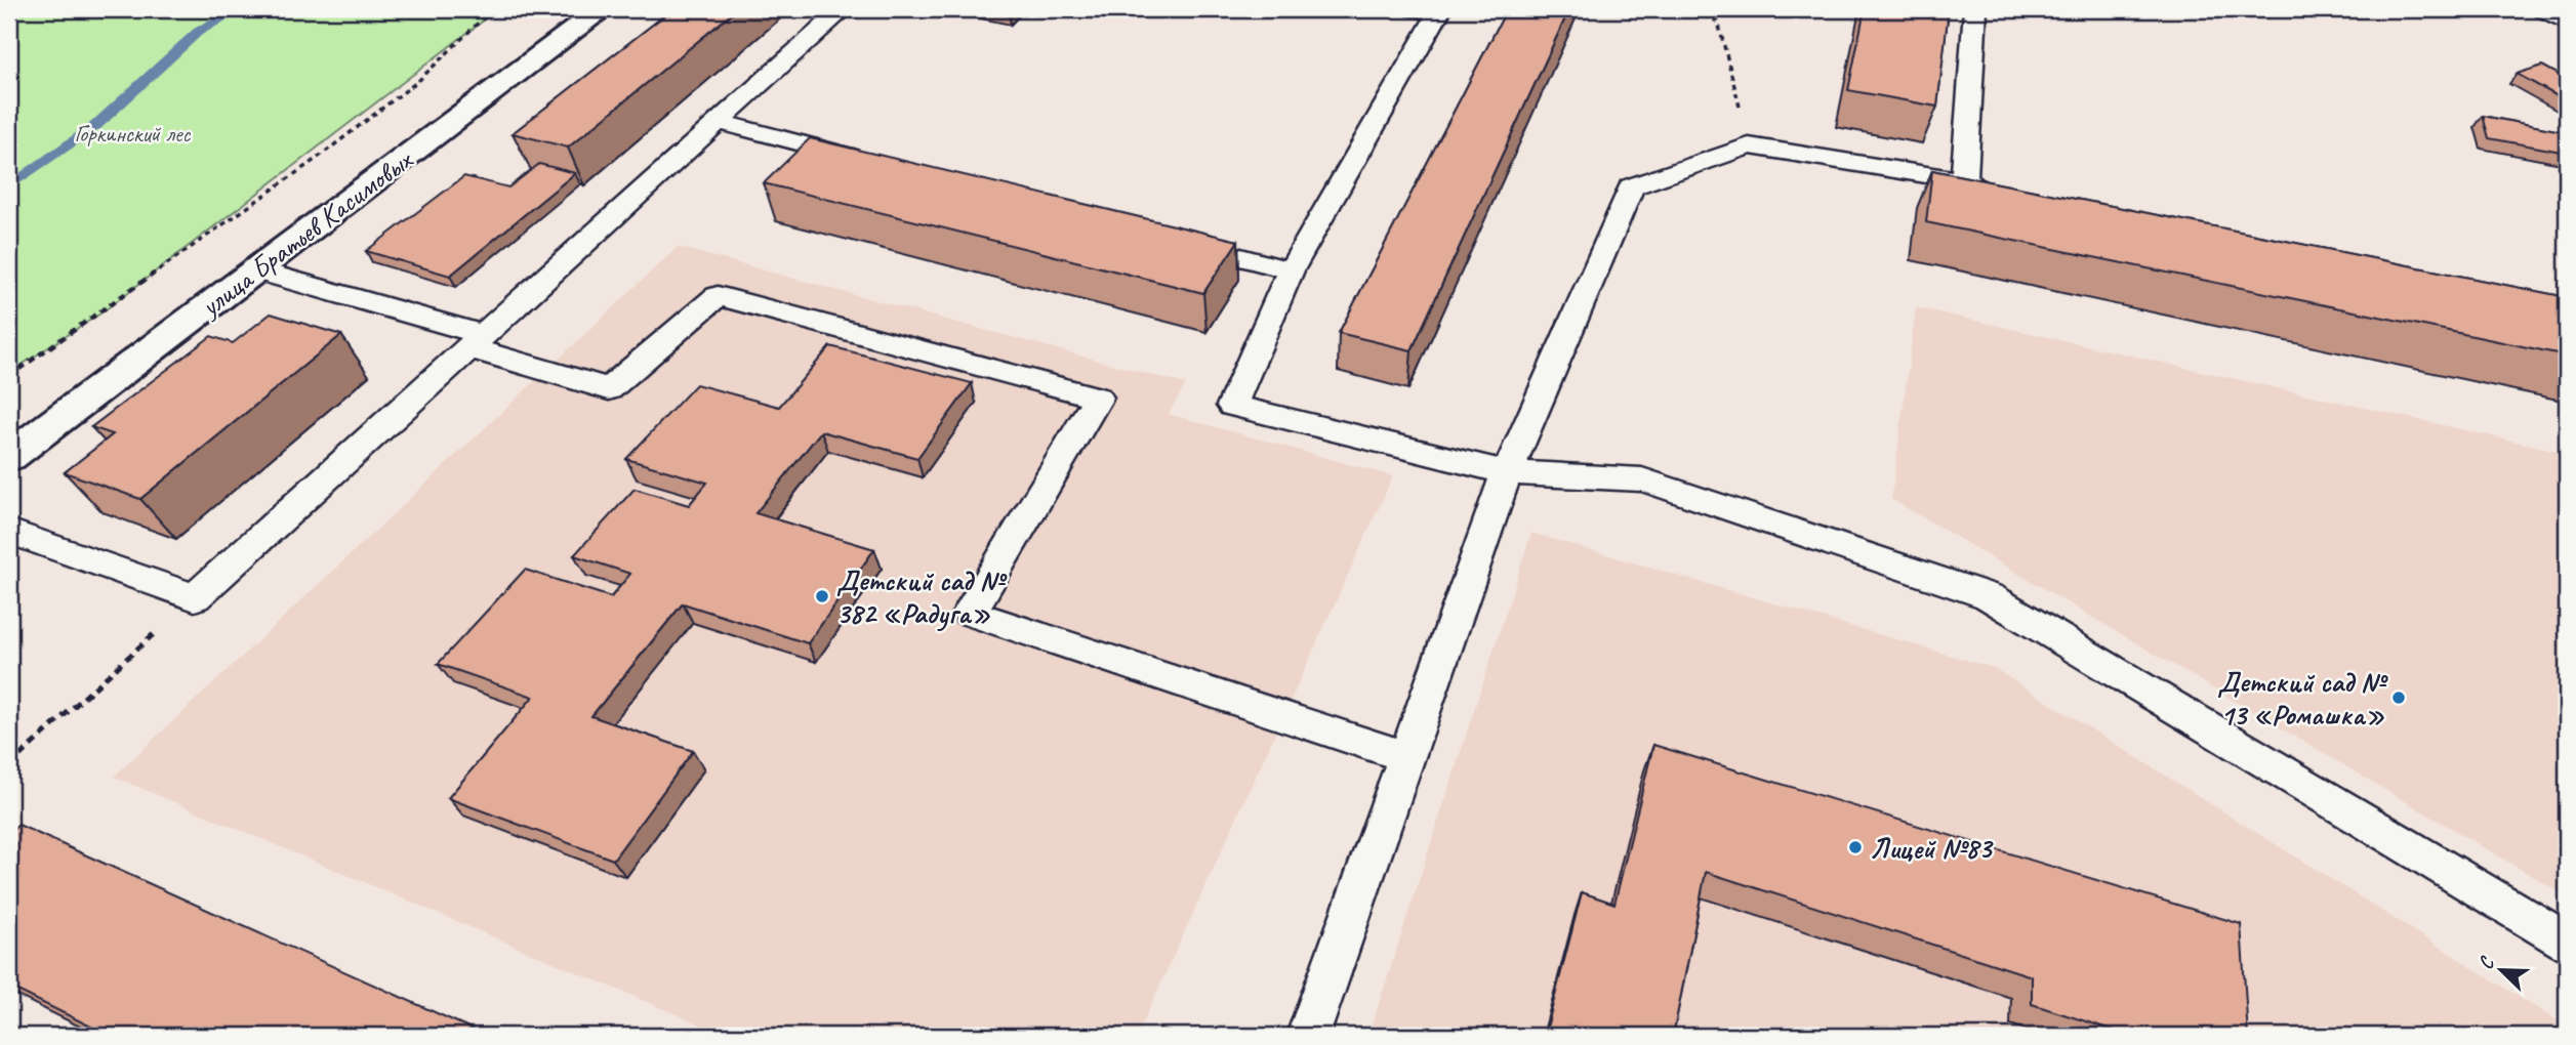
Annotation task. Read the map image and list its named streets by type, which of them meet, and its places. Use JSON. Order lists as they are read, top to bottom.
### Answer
{
  "streets": {
    "street": ["улица Братьев Касимовых"]
  },
  "parks": ["Горкинский лес"],
  "places": ["Детский сад № 382 «Радуга»", "Детский сад № 13 «Ромашка»", "Лицей №83"],
  "north": "top left"
}
